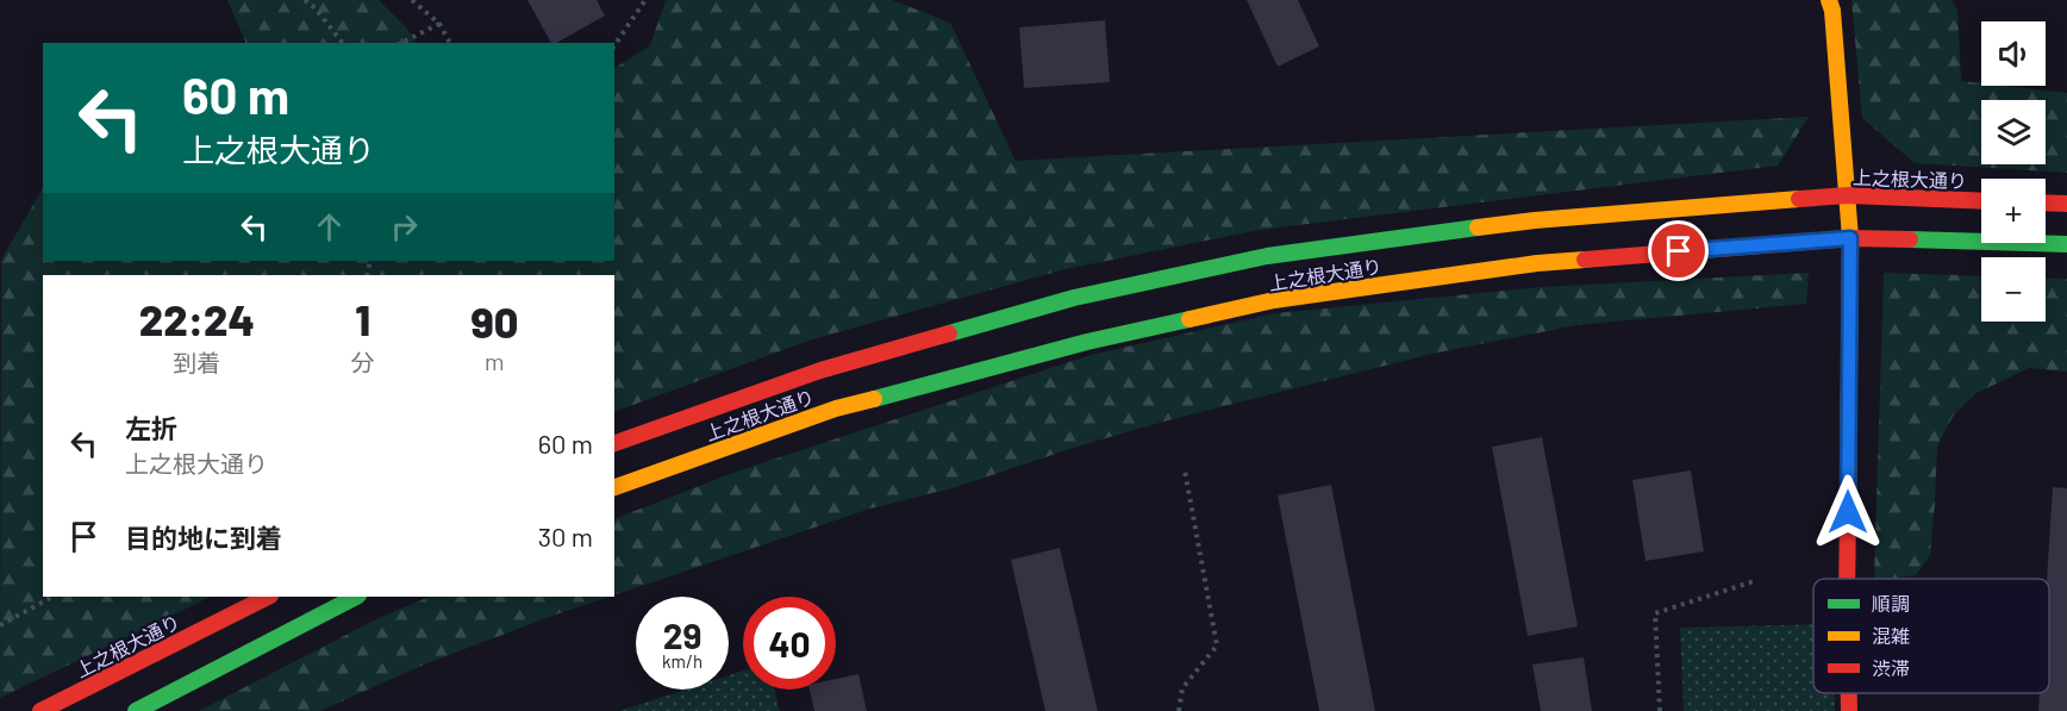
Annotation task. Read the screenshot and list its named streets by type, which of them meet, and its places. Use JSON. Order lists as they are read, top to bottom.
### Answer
{
  "streets": {
    "street": ["上之根大通り"]
  },
  "legend": ["順調", "混雑", "渋滞"],
  "page": {
    "map_buttons": ["+", "−"],
    "turn": ["60 m", "上之根大通り"],
    "eta": [
      "22:24",
      "到着",
      "1",
      "分",
      "90",
      "m"
    ],
    "list": [
      {
        "name": "左折",
        "note": "上之根大通り",
        "value": "60 m"
      },
      {
        "name": "目的地に到着",
        "value": "30 m"
      }
    ],
    "speed": "29 km/h",
    "limit": "40"
  }
}
